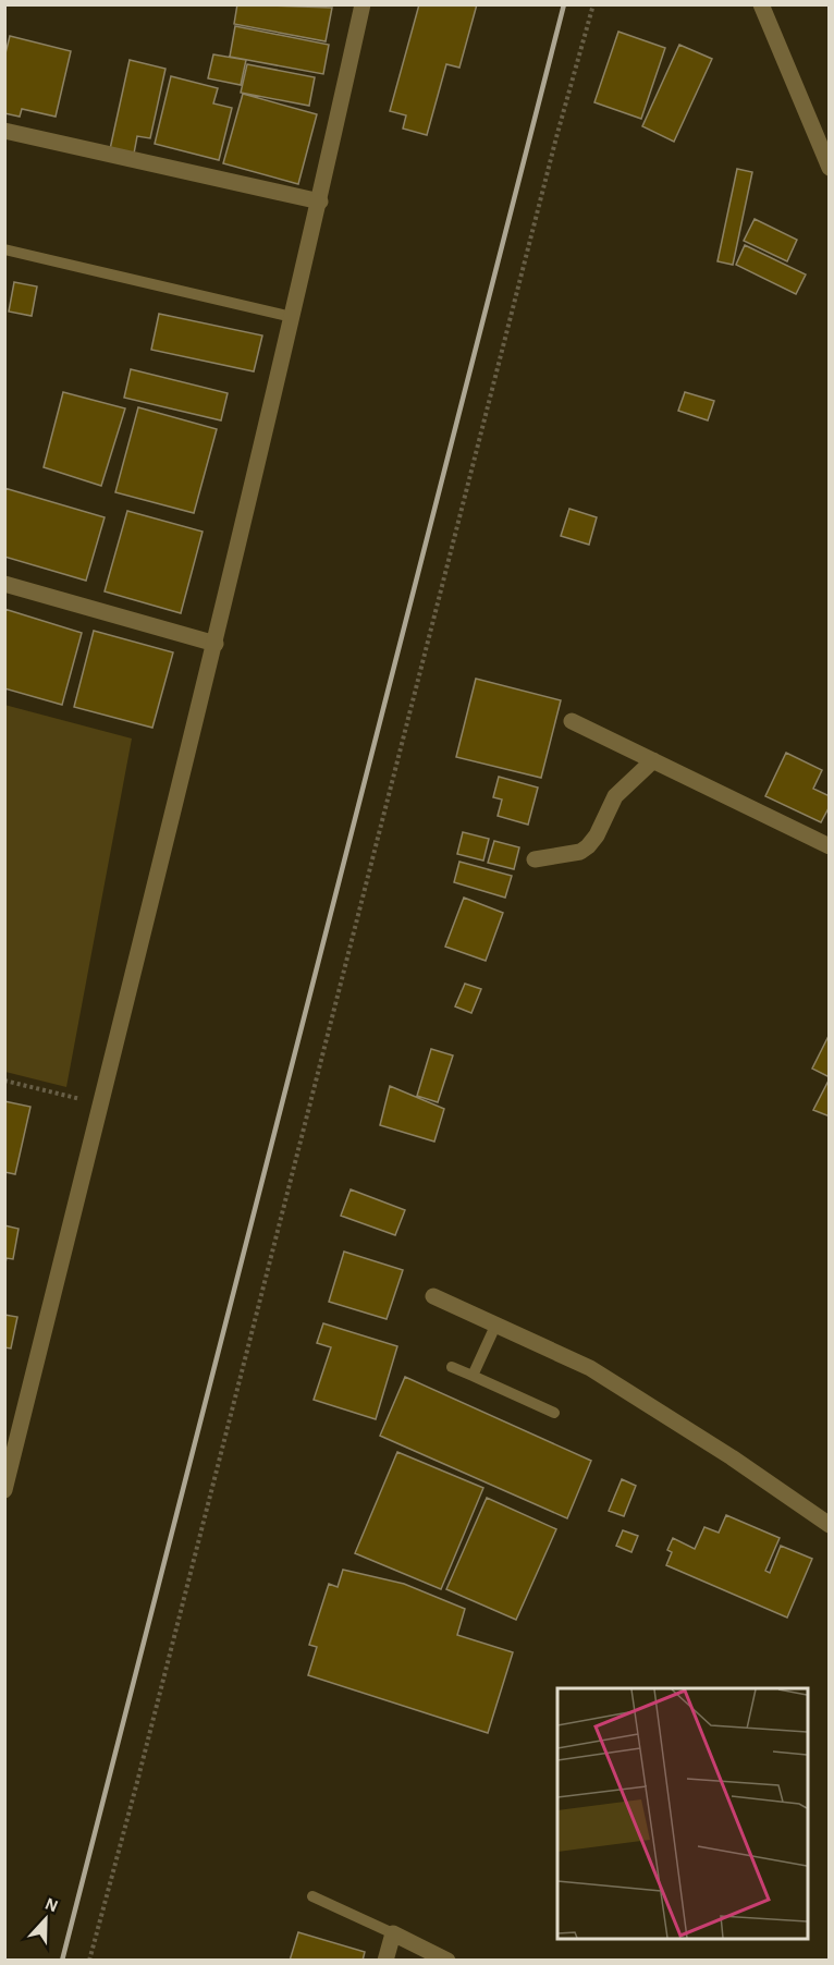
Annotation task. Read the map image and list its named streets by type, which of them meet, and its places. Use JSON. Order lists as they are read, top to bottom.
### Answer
{
  "north": "top"
}
